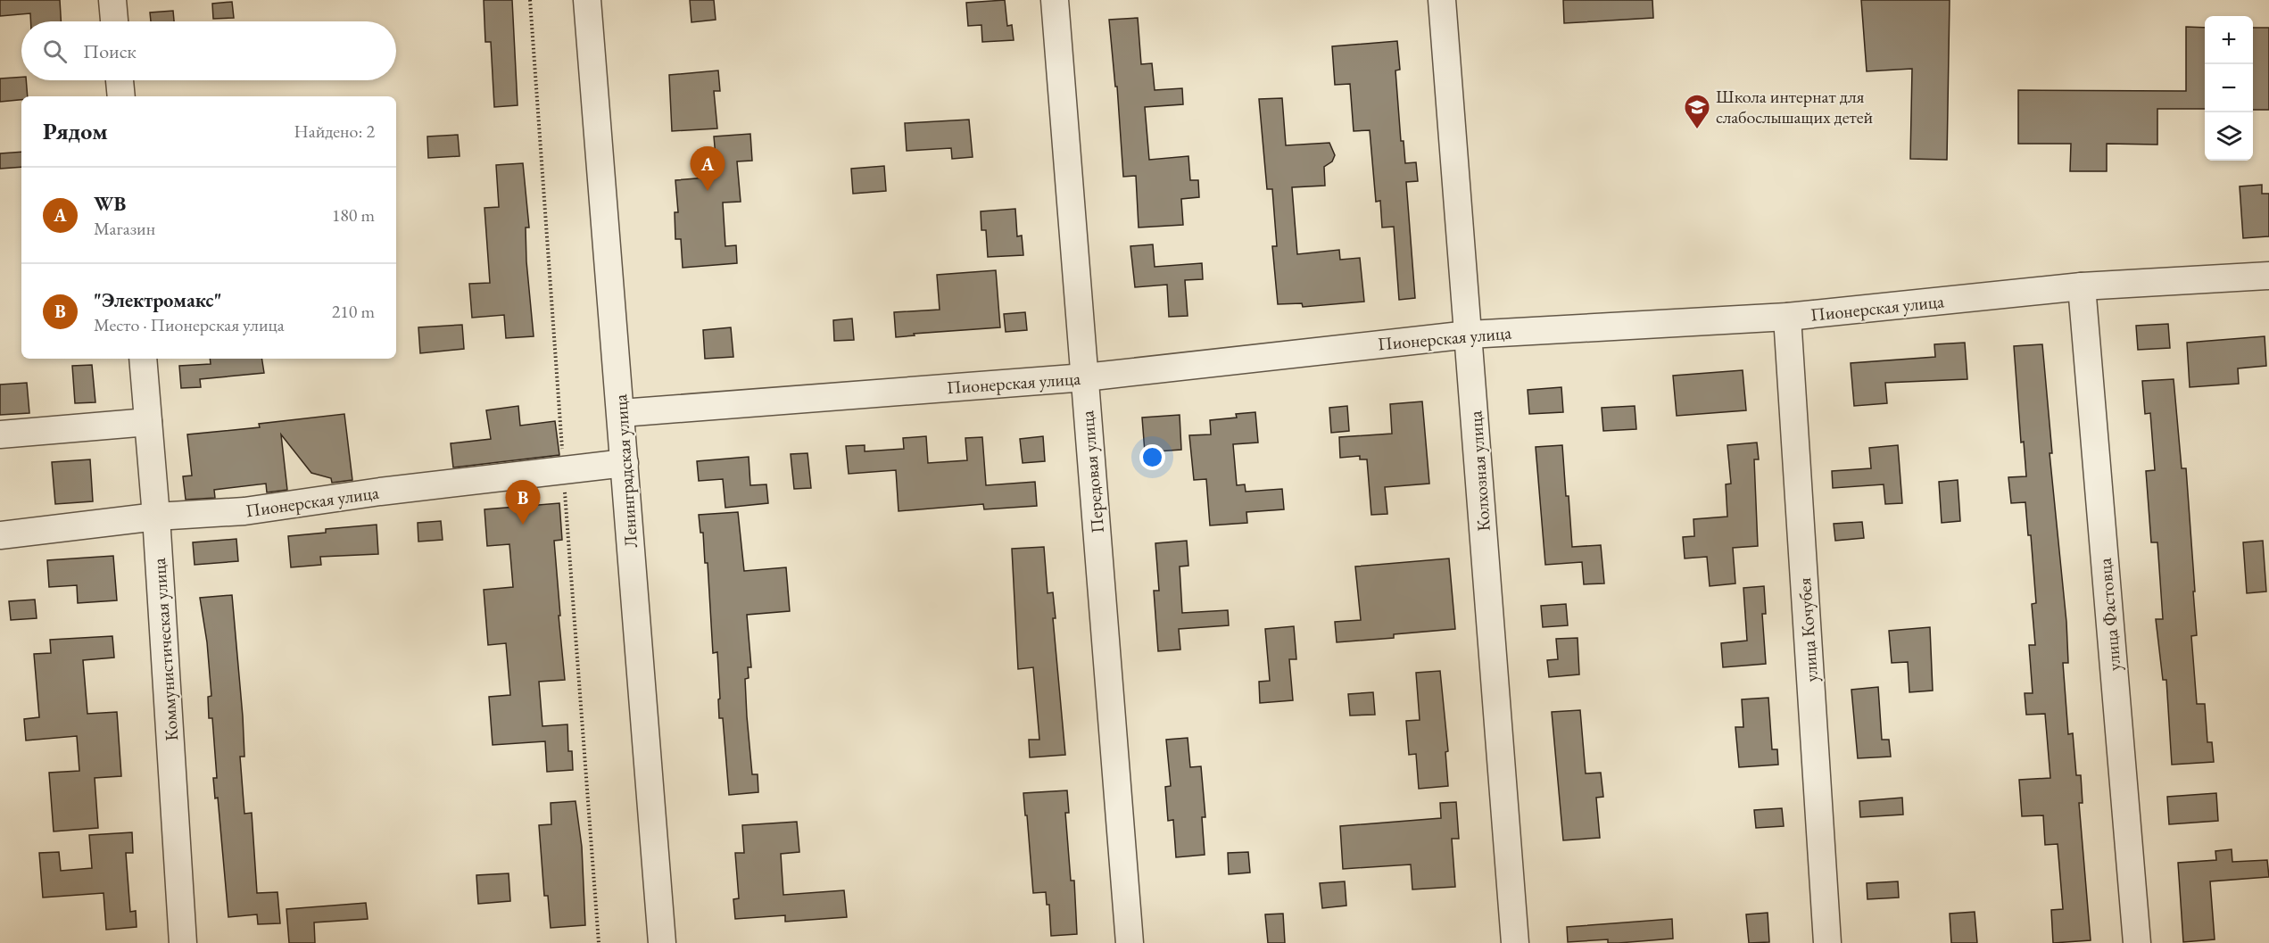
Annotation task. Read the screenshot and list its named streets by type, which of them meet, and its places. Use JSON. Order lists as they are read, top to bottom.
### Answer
{
  "streets": {
    "street": [
      "Пионерская улица",
      "Ленинградская улица",
      "Колхозная улица",
      "Передовая улица",
      "улица Фастовца",
      "улица Кочубея",
      "Коммунистическая улица"
    ]
  },
  "crossings": [
    ["Пионерская улица", "Ленинградская улица"],
    ["Пионерская улица", "Колхозная улица"],
    ["Пионерская улица", "Передовая улица"],
    ["Пионерская улица", "улица Фастовца"],
    ["Пионерская улица", "улица Кочубея"],
    ["Пионерская улица", "Коммунистическая улица"]
  ],
  "places": {
    "school or university": ["Школа интернат для слабослышащих детей"]
  },
  "page": {
    "map_buttons": ["+", "−"],
    "search": "Поиск",
    "heading": ["Рядом", "Найдено: 2"],
    "pins": ["A", "B"],
    "list": [
      {
        "mark": "A",
        "name": "WB",
        "note": "Магазин",
        "value": "180 m"
      },
      {
        "mark": "B",
        "name": "\"Электромакс\"",
        "note": "Место · Пионерская улица",
        "value": "210 m"
      }
    ]
  }
}
